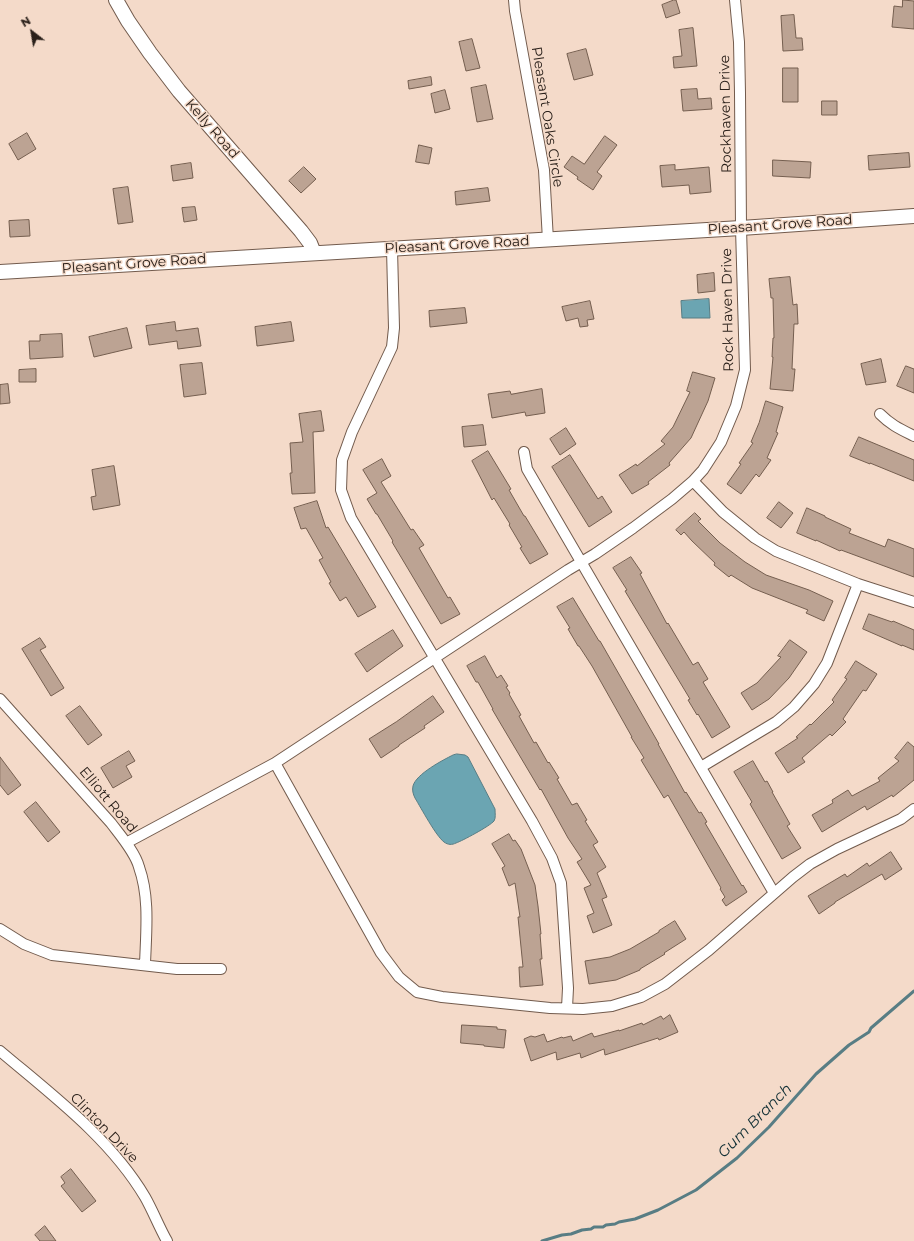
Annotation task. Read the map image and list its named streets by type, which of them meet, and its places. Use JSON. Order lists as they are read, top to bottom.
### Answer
{
  "streets": {
    "street": [
      "Rockhaven Drive",
      "Pleasant Oaks Circle",
      "Kelly Road",
      "Pleasant Grove Road",
      "Rock Haven Drive",
      "Elliott Road",
      "Clinton Drive"
    ]
  },
  "crossings": [
    ["Rockhaven Drive", "Pleasant Grove Road"],
    ["Rockhaven Drive", "Rock Haven Drive"],
    ["Pleasant Oaks Circle", "Pleasant Grove Road"],
    ["Kelly Road", "Pleasant Grove Road"],
    ["Pleasant Grove Road", "Rock Haven Drive"],
    ["Rock Haven Drive", "Elliott Road"]
  ],
  "water": ["Gum Branch"],
  "north": "top left"
}
